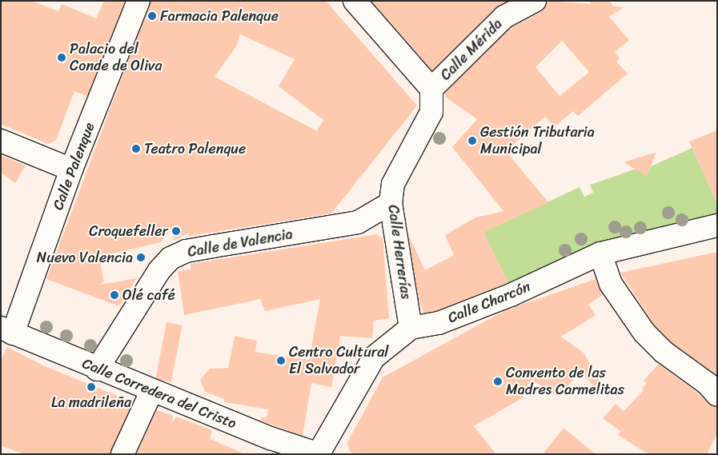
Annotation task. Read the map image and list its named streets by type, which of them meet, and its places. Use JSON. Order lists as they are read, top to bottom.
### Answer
{
  "streets": {
    "street": [
      "Calle Mérida",
      "Calle Palenque",
      "Calle de Valencia",
      "Calle Herrerías",
      "Calle Charcón",
      "Calle Corredera del Cristo"
    ]
  },
  "crossings": [
    ["Calle Mérida", "Calle Herrerías"],
    ["Calle Palenque", "Calle Corredera del Cristo"],
    ["Calle de Valencia", "Calle Herrerías"],
    ["Calle de Valencia", "Calle Corredera del Cristo"],
    ["Calle Herrerías", "Calle Charcón"],
    ["Calle Charcón", "Calle Corredera del Cristo"]
  ],
  "places": [
    "Farmacia Palenque",
    "Palacio del Conde de Oliva",
    "Gestión Tributaria Municipal",
    "Teatro Palenque",
    "Croquefeller",
    "Nuevo Valencia",
    "Olé café",
    "Centro Cultural El Salvador",
    "Convento de las Madres Carmelitas",
    "La madrileña"
  ]
}
